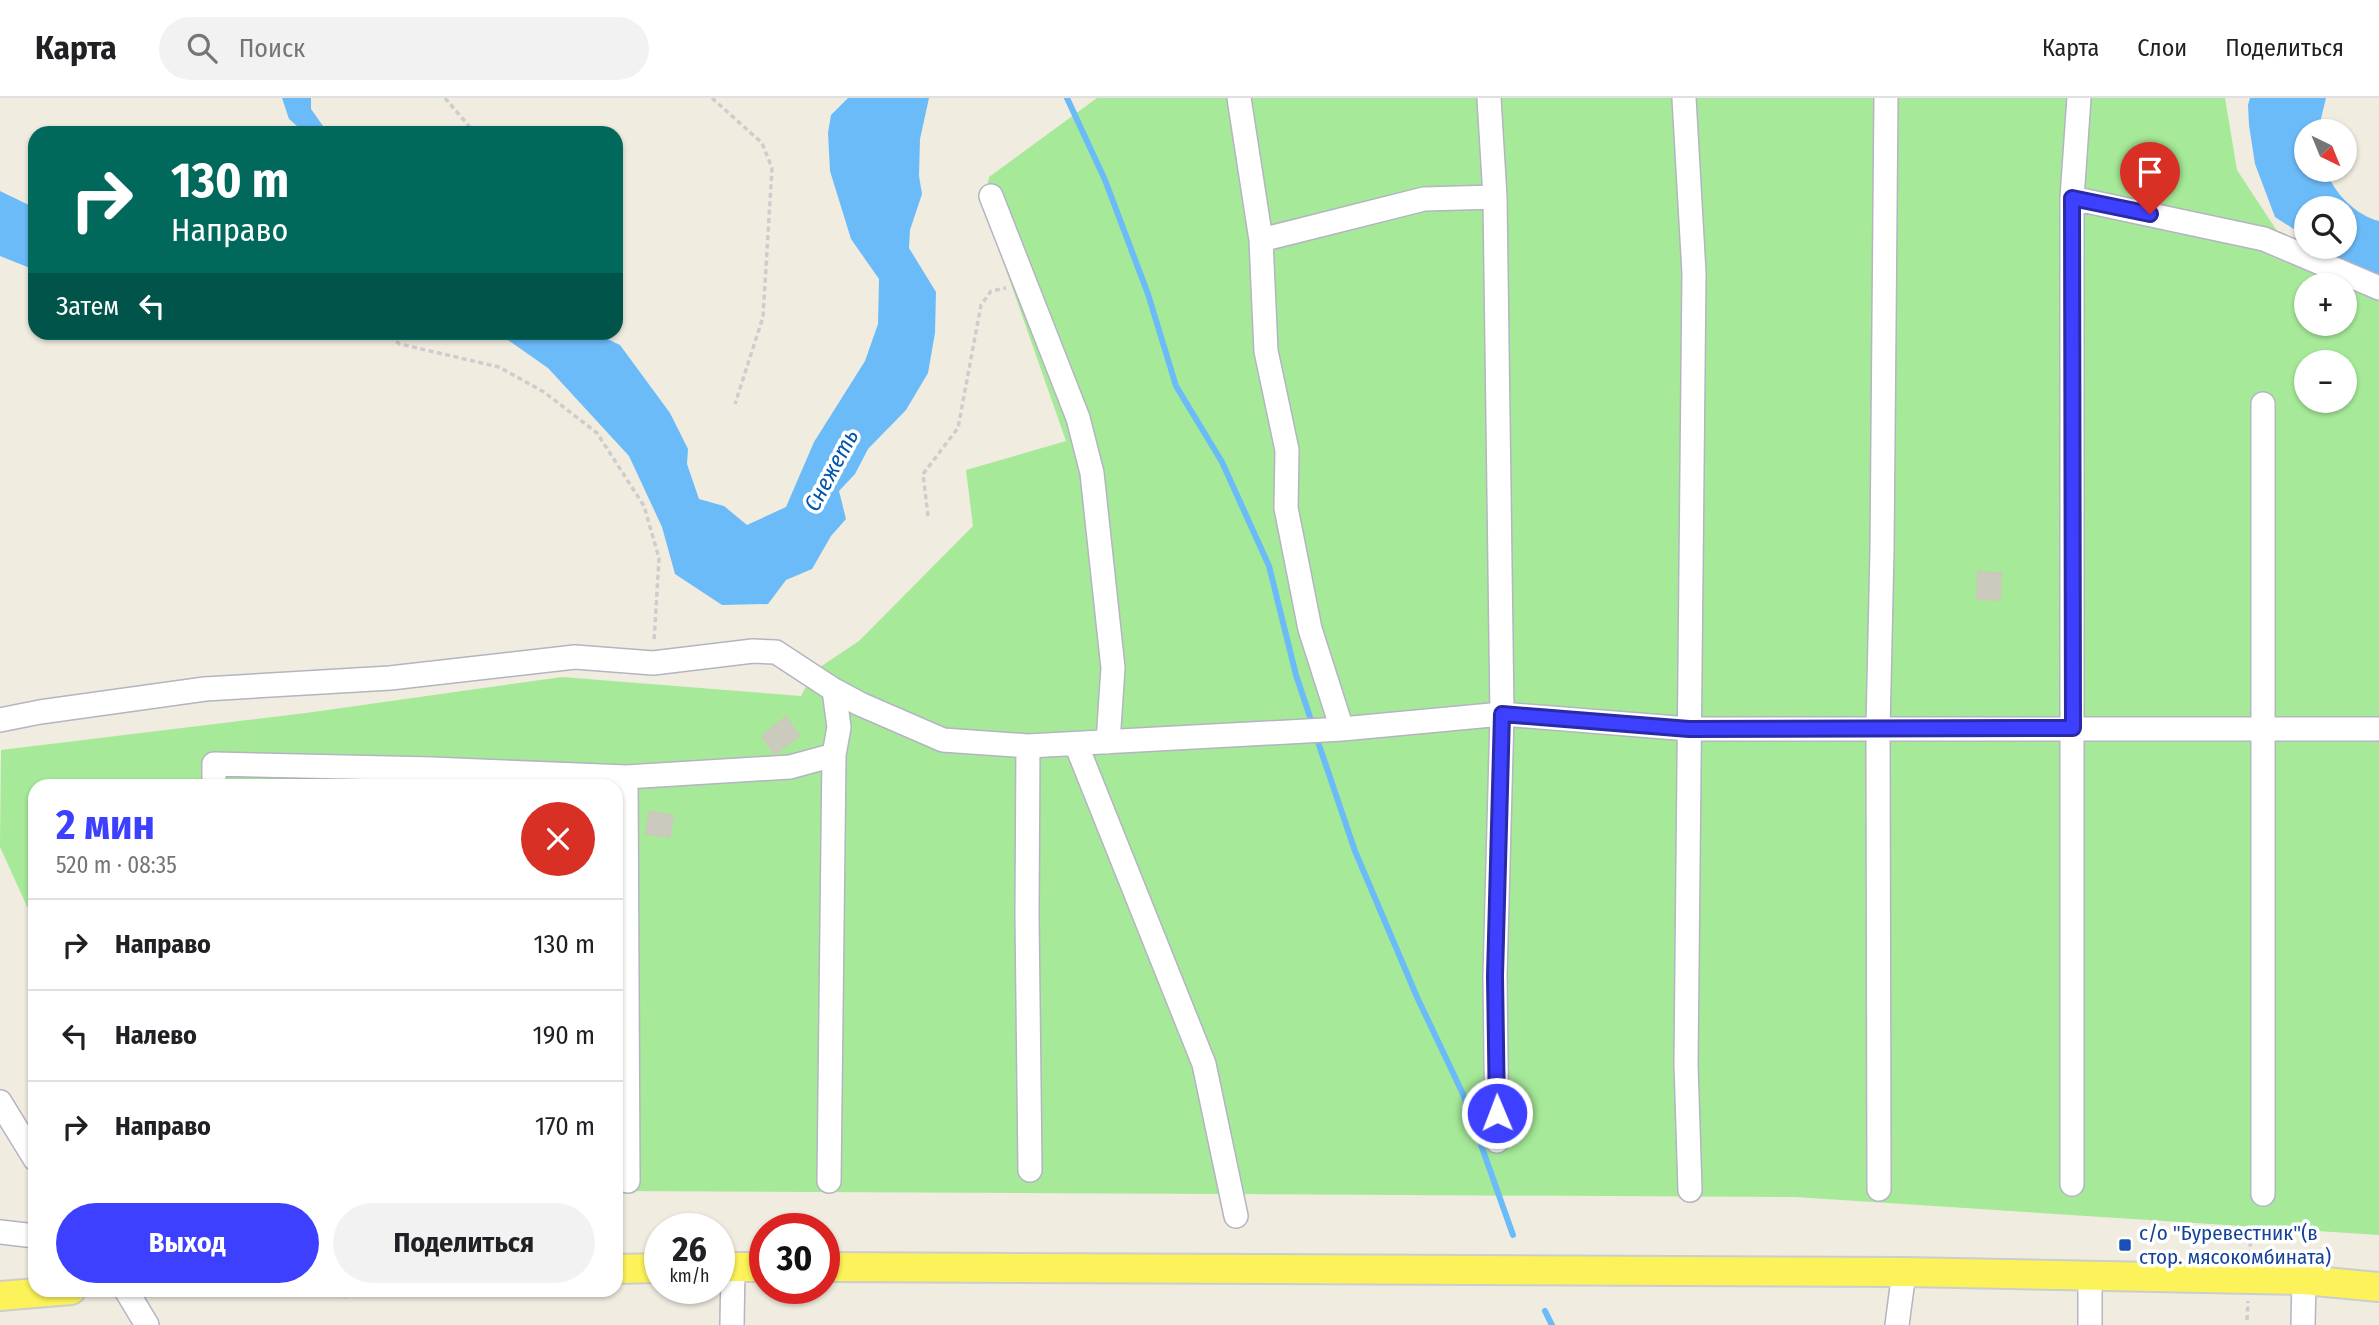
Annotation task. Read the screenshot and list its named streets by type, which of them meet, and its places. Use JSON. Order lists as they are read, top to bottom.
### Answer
{
  "water": ["Снежеть"],
  "places": {
    "transit": ["с/о \"Буревестник\"(в стор. мясокомбината)"]
  },
  "north": "bottom right",
  "page": {
    "header": "Карта",
    "search": "Поиск",
    "nav": ["Карта", "Слои", "Поделиться"],
    "map_buttons": ["+", "−"],
    "turn": ["130 m", "Направо"],
    "then": "Затем",
    "heading": ["2 мин", "520 m · 08:35"],
    "list": [
      {
        "name": "Направо",
        "value": "130 m"
      },
      {
        "name": "Налево",
        "value": "190 m"
      },
      {
        "name": "Направо",
        "value": "170 m"
      }
    ],
    "buttons": ["Выход", "Поделиться"],
    "speed": "26 km/h",
    "limit": "30"
  }
}
